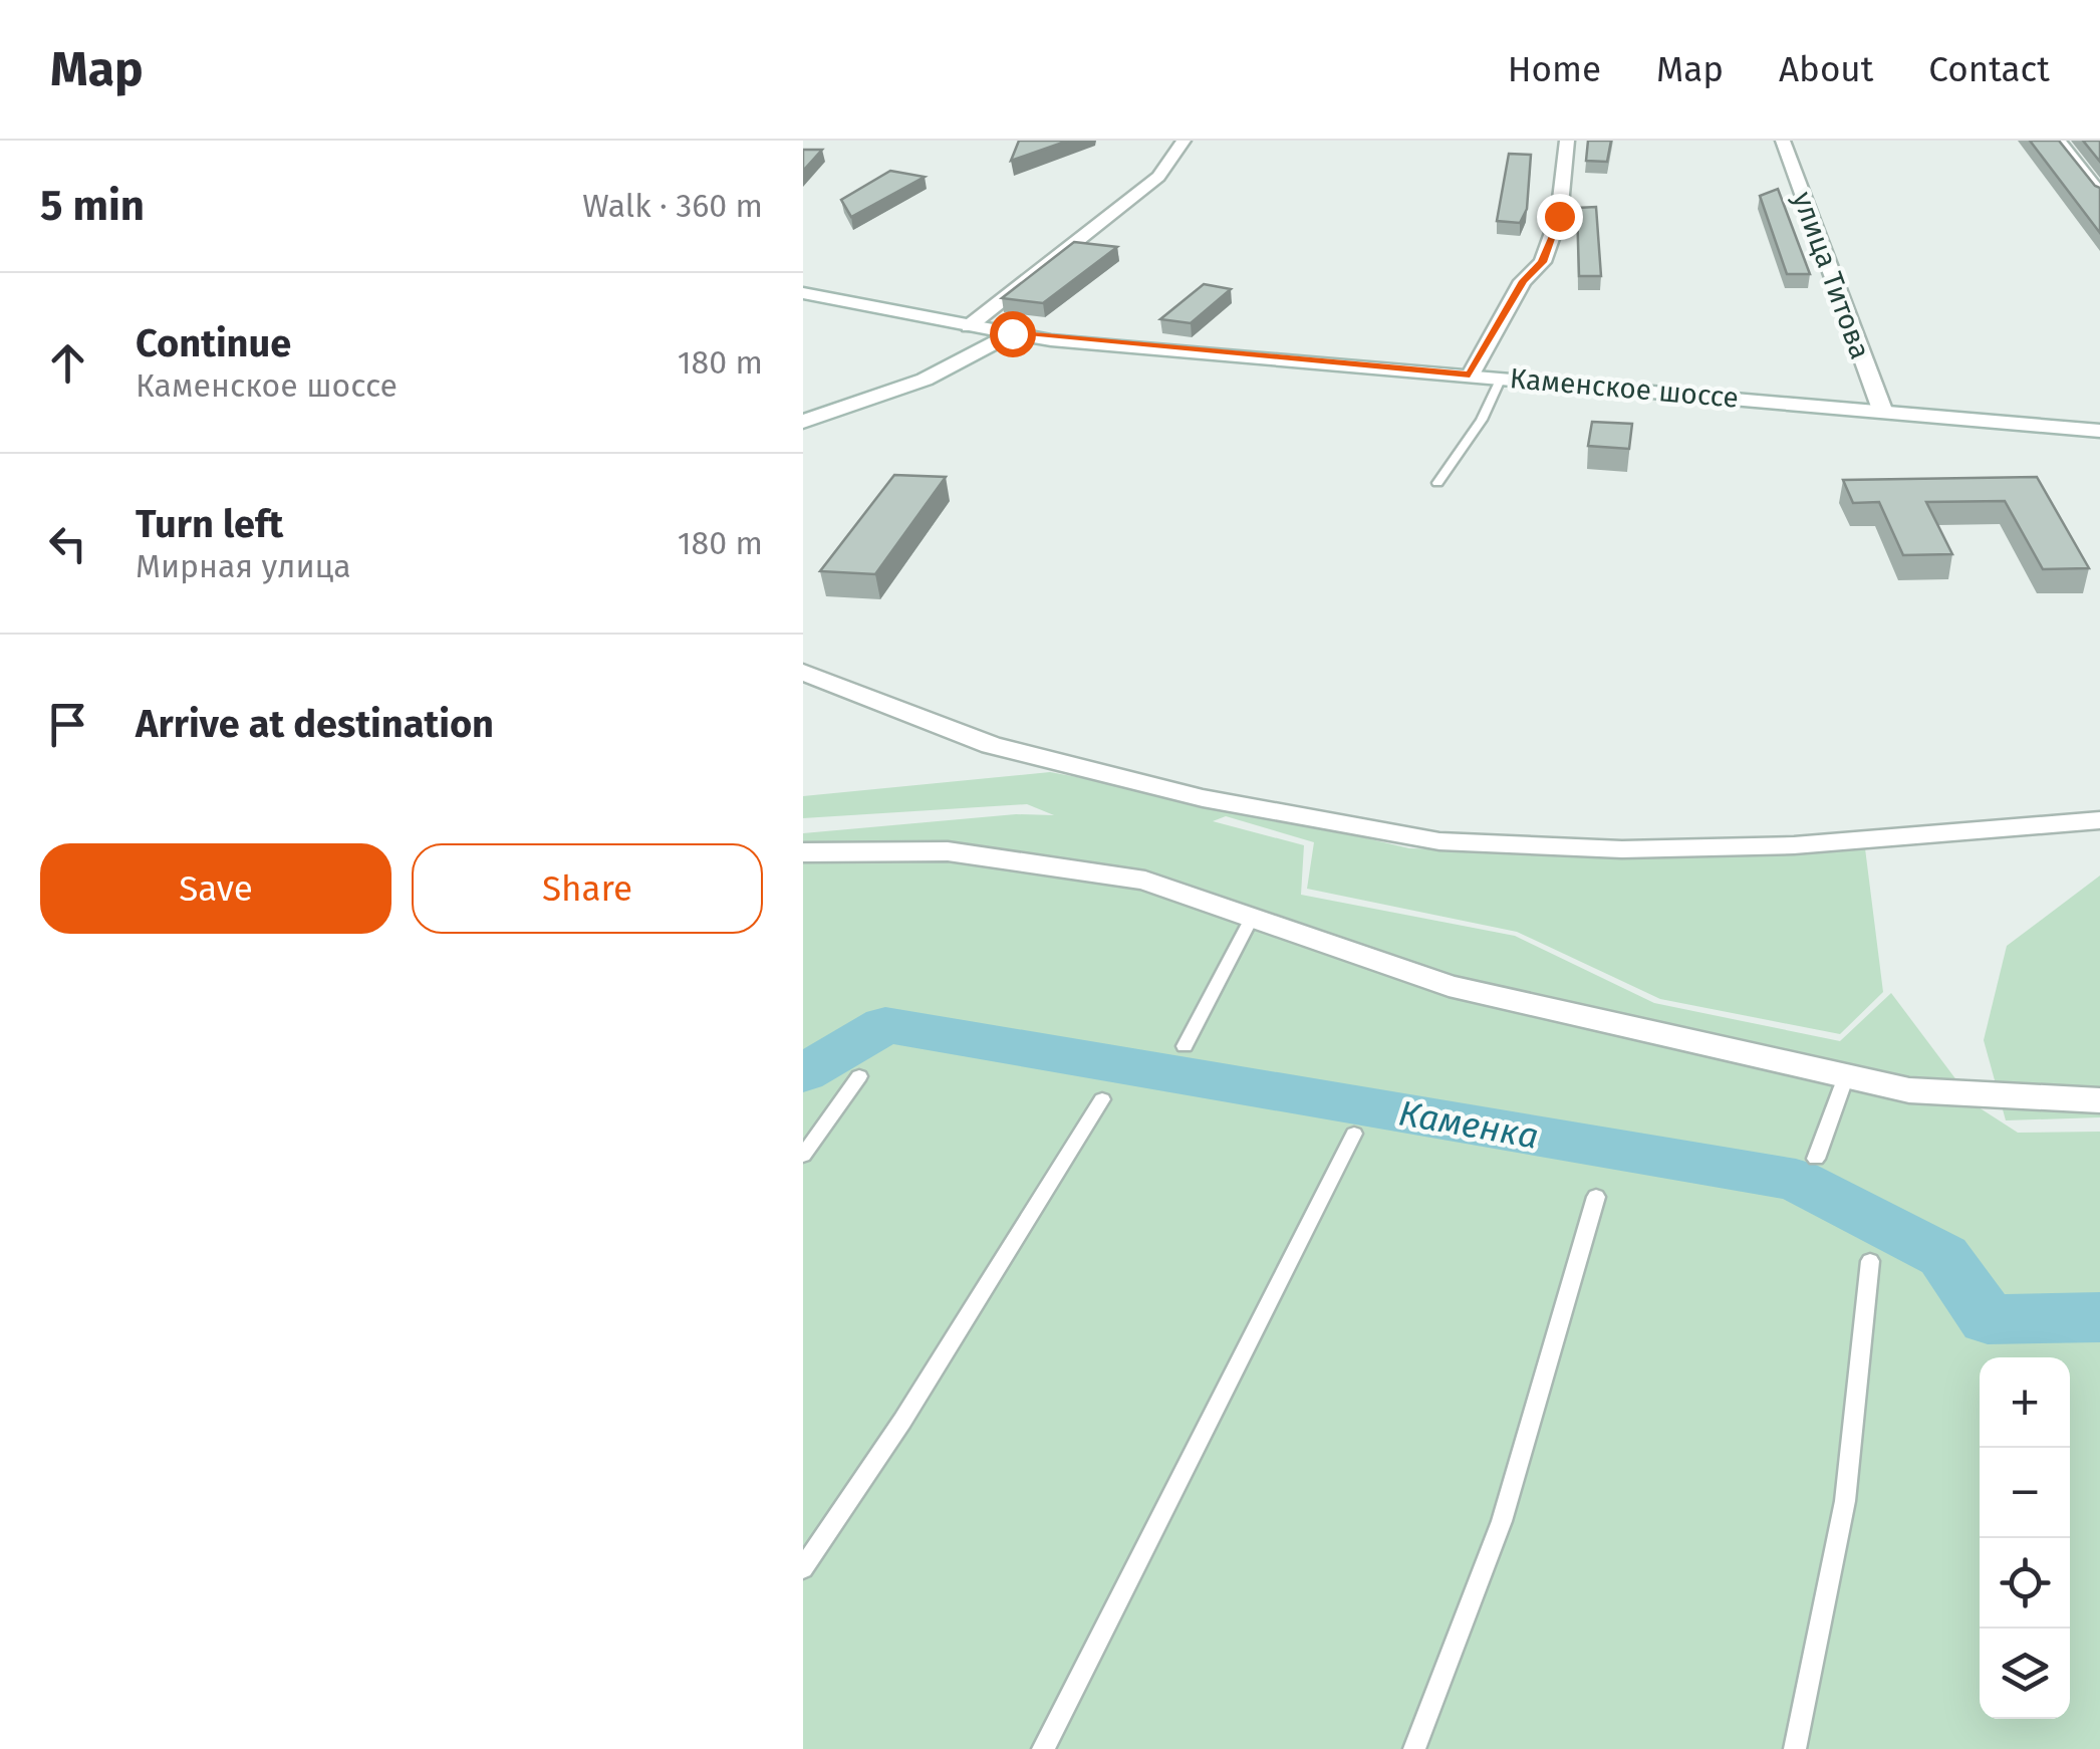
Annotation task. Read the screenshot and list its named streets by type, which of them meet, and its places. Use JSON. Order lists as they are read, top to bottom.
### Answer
{
  "streets": {
    "street": ["улица Титова", "Каменское шоссе"]
  },
  "crossings": [
    ["улица Титова", "Каменское шоссе"]
  ],
  "water": ["Каменка"],
  "page": {
    "header": "Map",
    "nav": [
      "Home",
      "Map",
      "About",
      "Contact"
    ],
    "heading": ["5 min", "Walk · 360 m"],
    "list": [
      ["Continue", "Каменское шоссе", "180 m"],
      ["Turn left", "Мирная улица", "180 m"],
      "Arrive at destination"
    ],
    "buttons": ["Save", "Share"],
    "map_buttons": ["+", "−"]
  }
}
